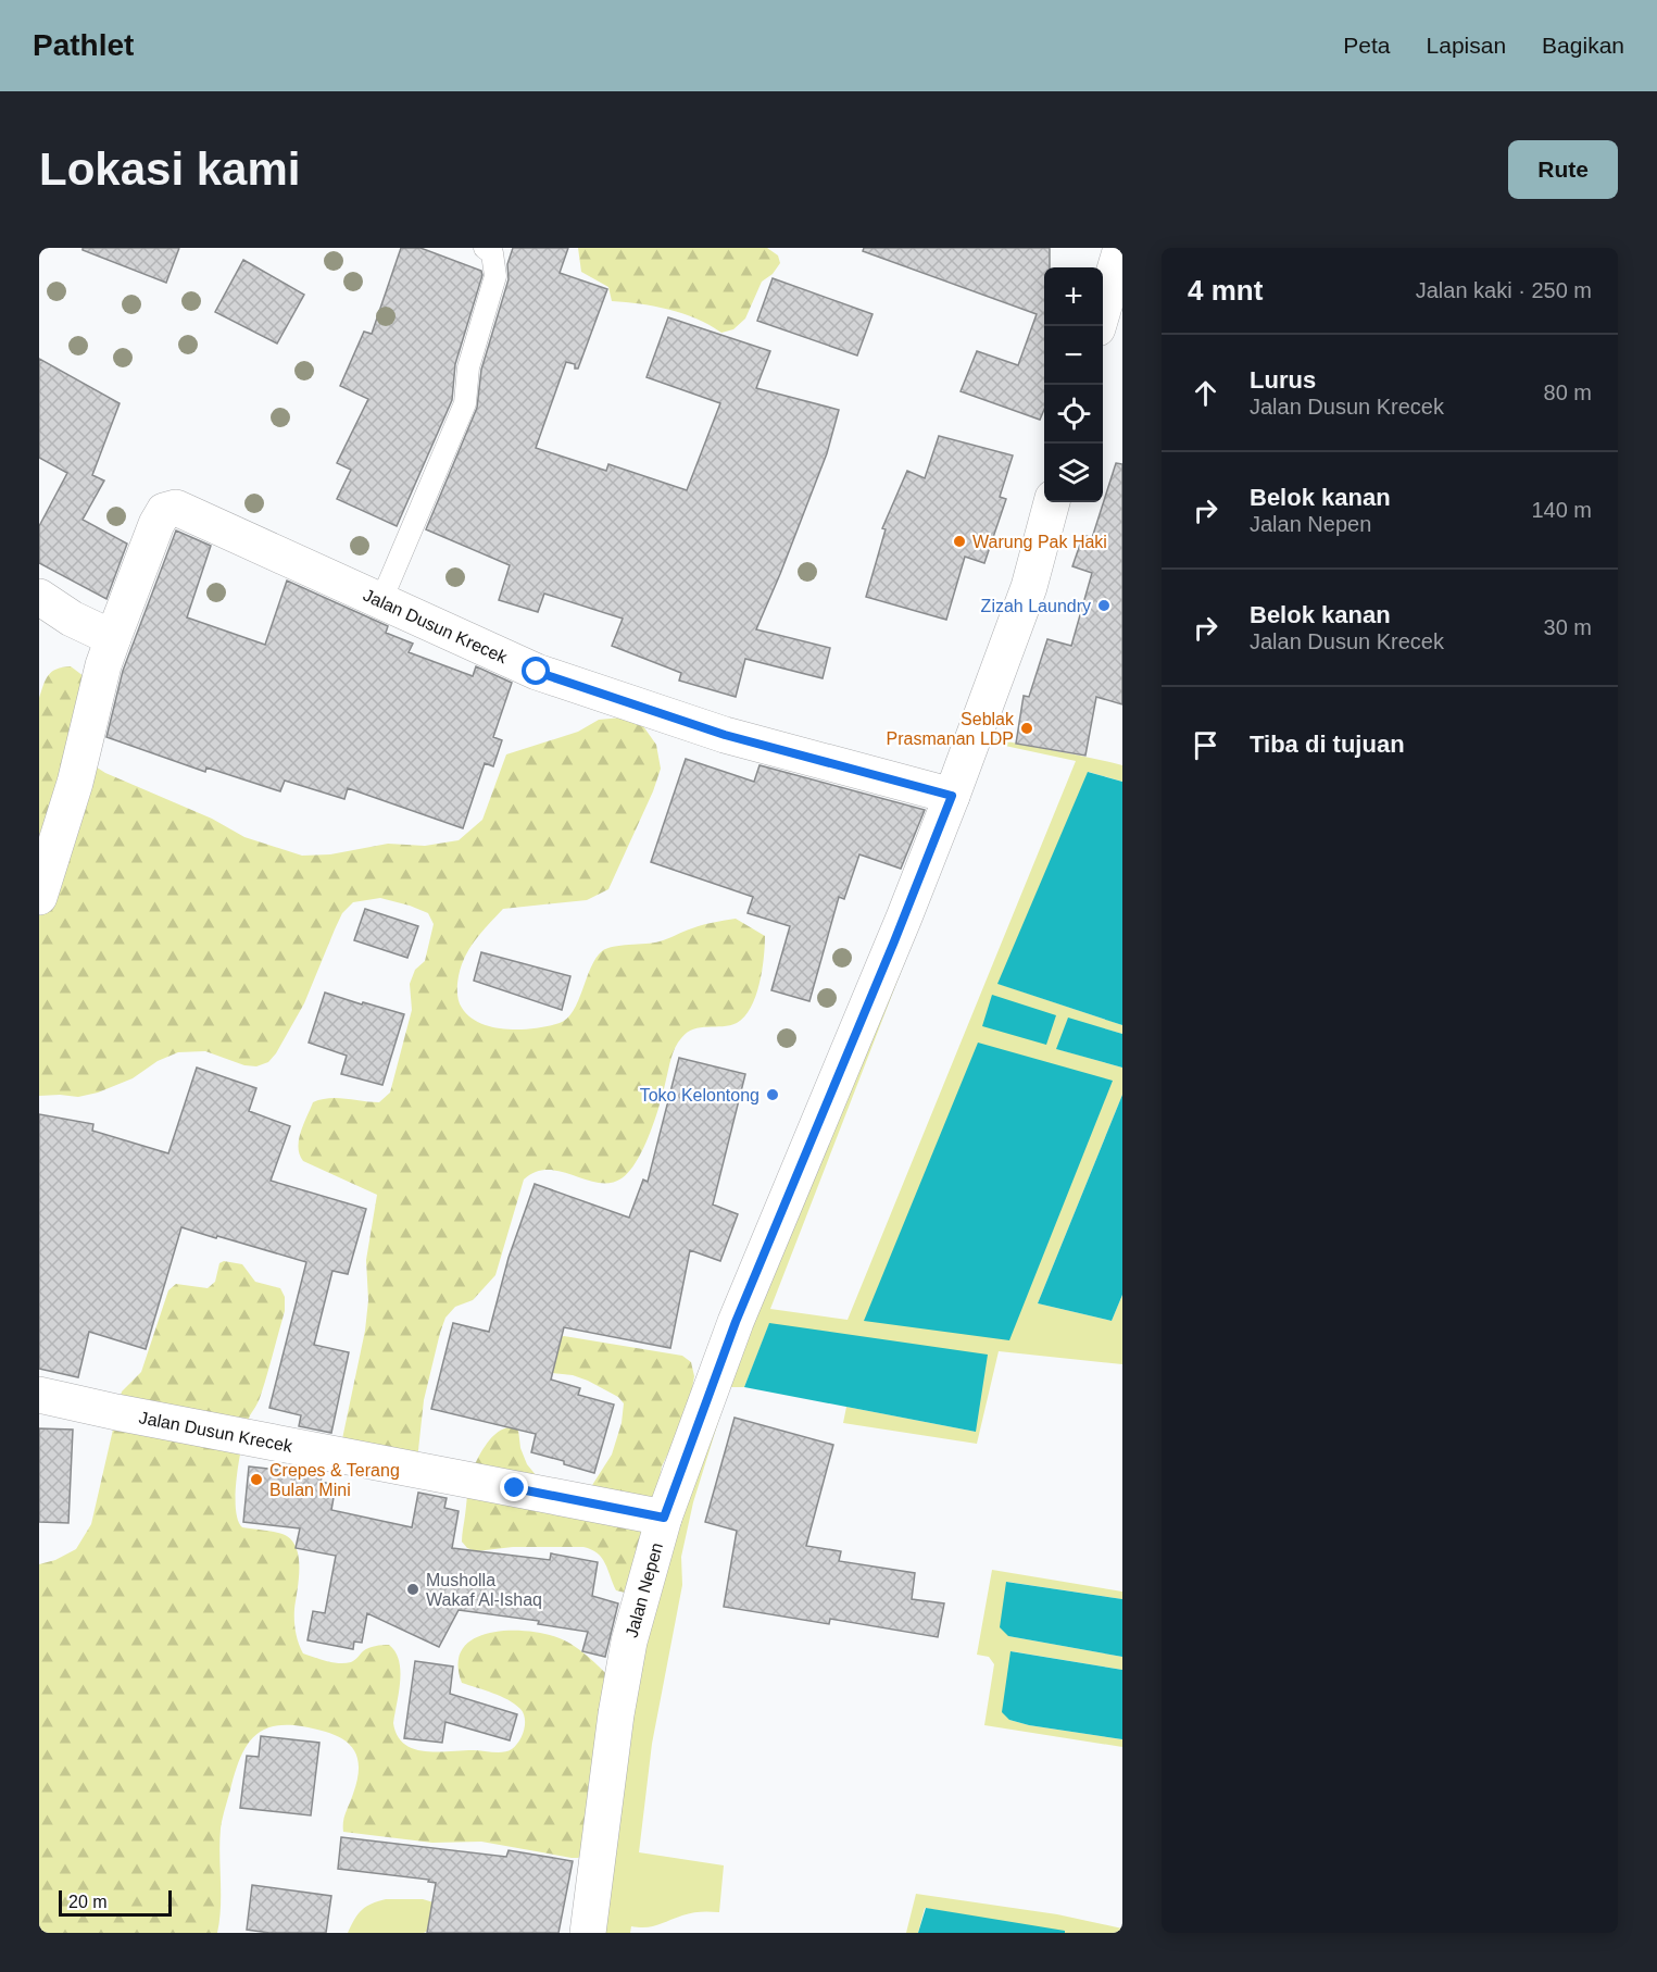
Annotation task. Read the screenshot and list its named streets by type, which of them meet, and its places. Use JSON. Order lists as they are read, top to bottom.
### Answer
{
  "streets": {
    "street": ["Jalan Dusun Krecek", "Jalan Nepen"]
  },
  "crossings": [
    ["Jalan Dusun Krecek", "Jalan Nepen"]
  ],
  "places": [
    "Warung Pak Haki",
    "Zizah Laundry",
    "Seblak Prasmanan LDP",
    "Toko Kelontong",
    "Crepes & Terang Bulan Mini",
    "Musholla Wakaf Al-Ishaq"
  ],
  "scale_bar": "20 m",
  "page": {
    "header": "Pathlet",
    "nav": ["Peta", "Lapisan", "Bagikan"],
    "buttons": "Rute",
    "title": "Lokasi kami",
    "heading": ["4 mnt", "Jalan kaki · 250 m"],
    "map_buttons": ["+", "−"],
    "list": [
      ["Lurus", "Jalan Dusun Krecek", "80 m"],
      ["Belok kanan", "Jalan Nepen", "140 m"],
      ["Belok kanan", "Jalan Dusun Krecek", "30 m"],
      "Tiba di tujuan"
    ],
    "scale": "20 m"
  }
}
